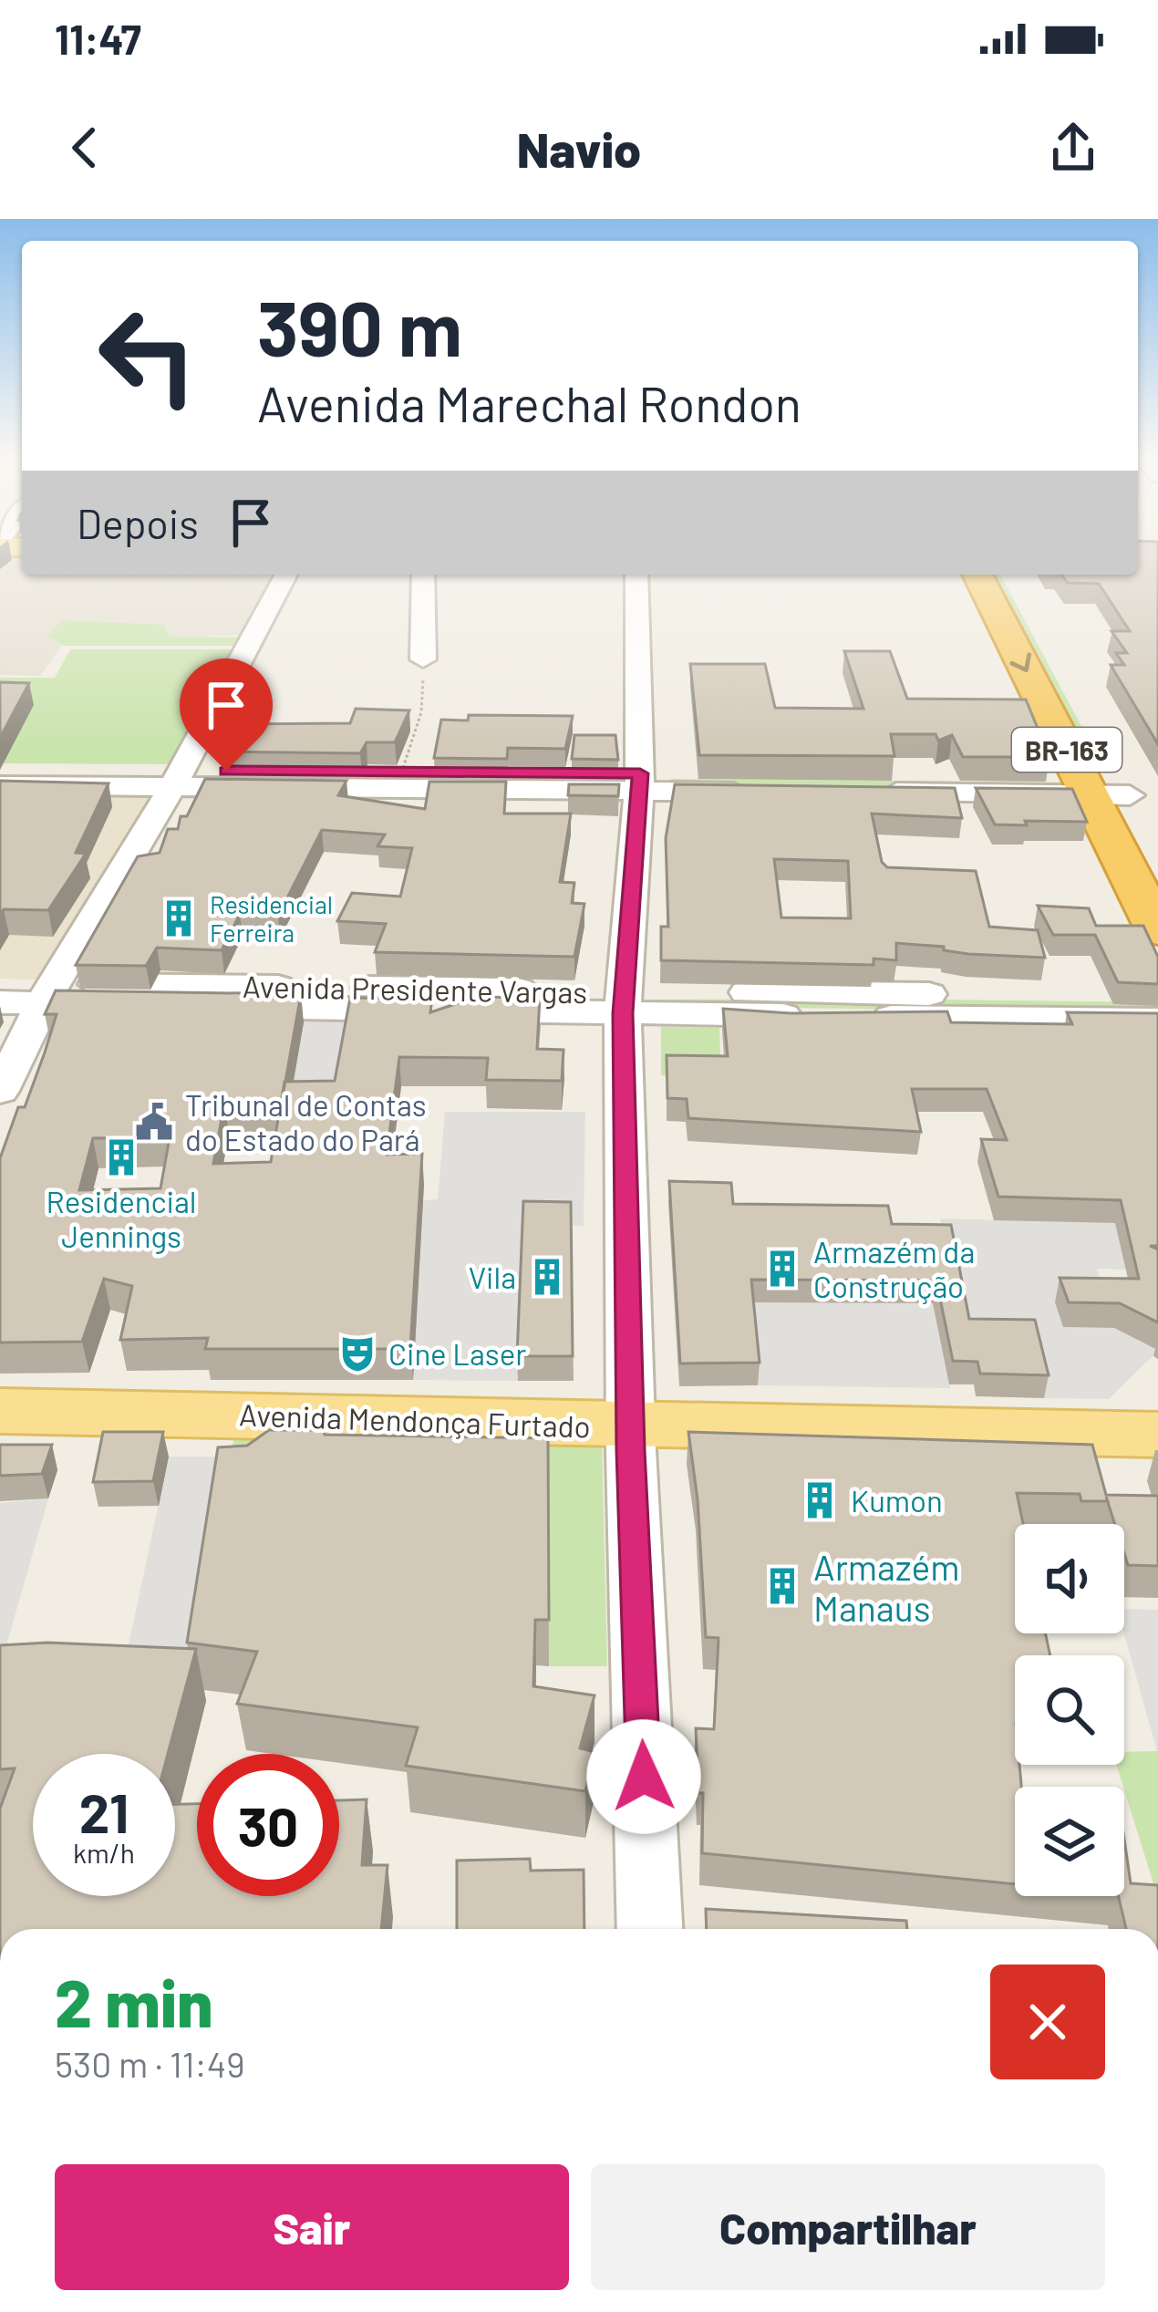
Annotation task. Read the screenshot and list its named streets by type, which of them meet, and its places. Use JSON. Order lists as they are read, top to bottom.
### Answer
{
  "streets": {
    "highway": ["BR-163"],
    "main road": ["Avenida Mendonça Furtado"],
    "street": ["Avenida Presidente Vargas"]
  },
  "places": {
    "building": [
      "Residencial Ferreira",
      "Residencial Jennings",
      "Armazém da Construção",
      "Vila",
      "Kumon",
      "Armazém Manaus"
    ],
    "public building": ["Tribunal de Contas do Estado do Pará"],
    "theatre": ["Cine Laser"]
  },
  "page": {
    "status": "11:47",
    "header": "Navio",
    "turn": ["390 m", "Avenida Marechal Rondon"],
    "then": "Depois",
    "speed": "21 km/h",
    "limit": "30",
    "heading": ["2 min", "530 m · 11:49"],
    "buttons": ["Sair", "Compartilhar"]
  }
}
